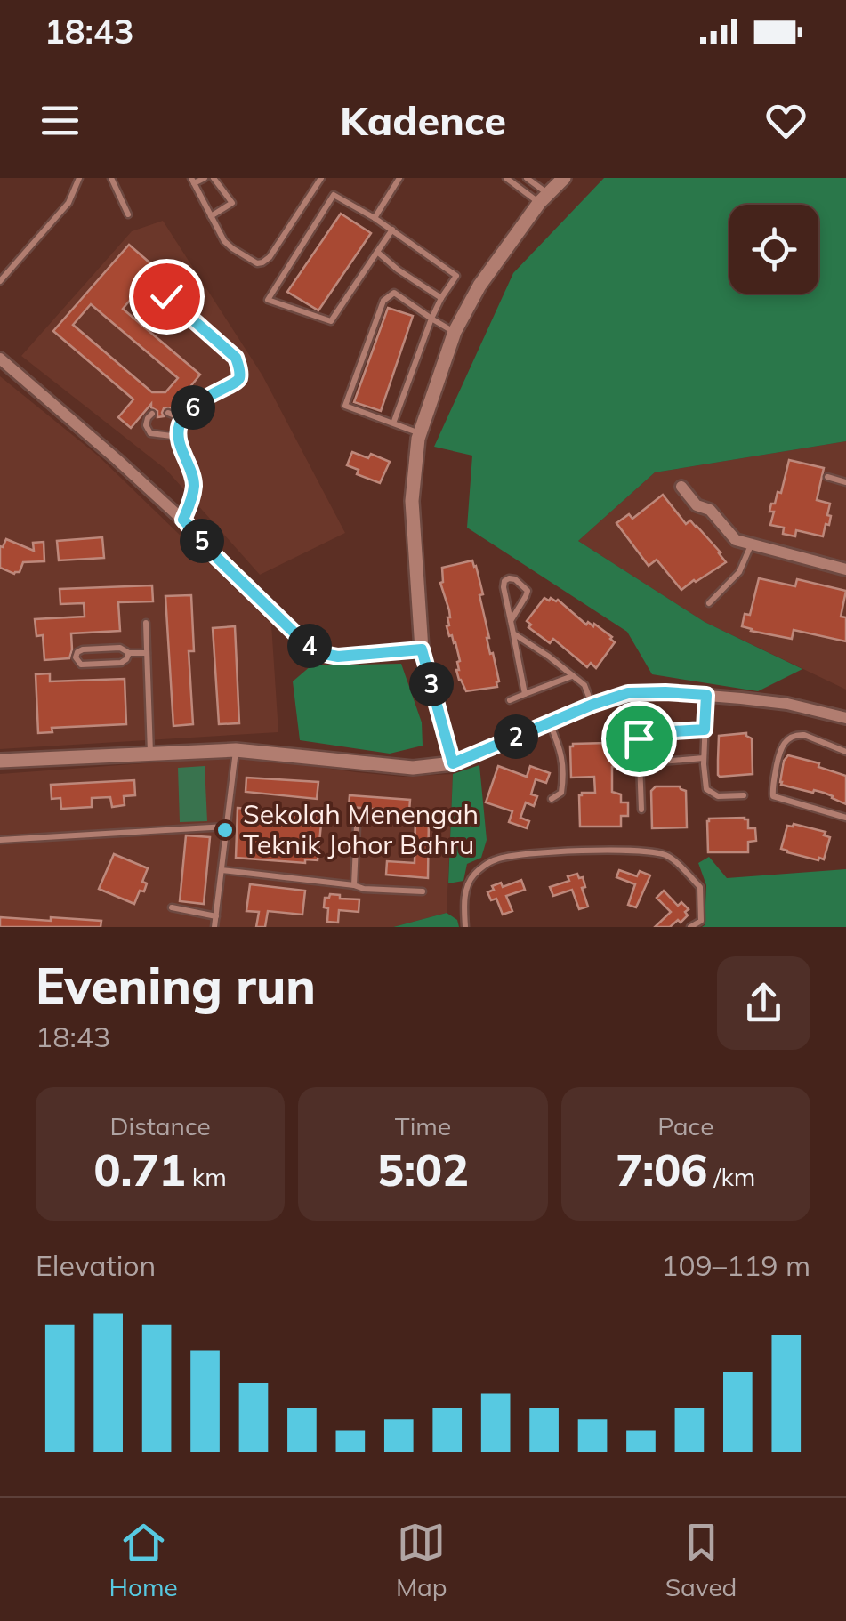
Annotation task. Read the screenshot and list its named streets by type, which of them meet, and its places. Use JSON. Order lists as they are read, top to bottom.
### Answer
{
  "places": ["Sekolah Menengah Teknik Johor Bahru"],
  "page": {
    "status": "18:43",
    "header": "Kadence",
    "pins": [
      "6",
      "5",
      "4",
      "3",
      "2"
    ],
    "heading": ["Evening run", "18:43"],
    "stats": [
      ["Distance", "0.71 km"],
      ["Time", "5:02"],
      ["Pace", "7:06 /km"]
    ],
    "chart": ["Elevation", "109–119 m"],
    "tabs": ["Home", "Map", "Saved"]
  }
}
